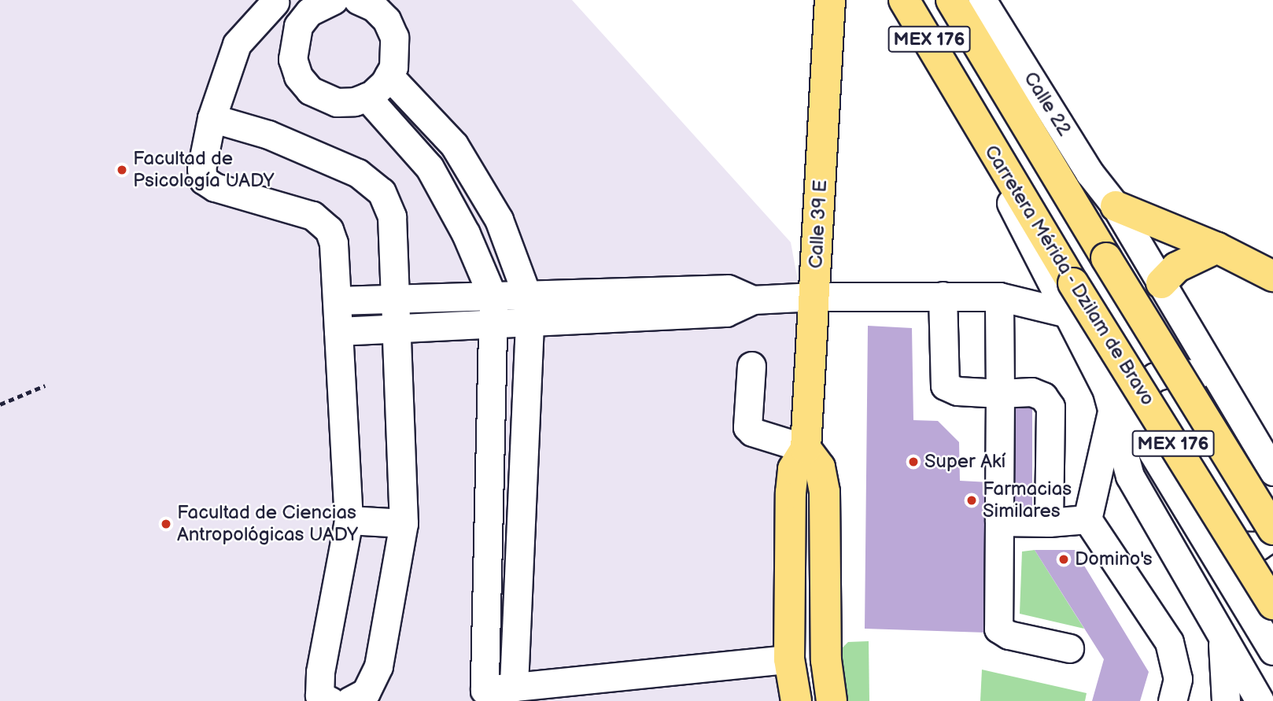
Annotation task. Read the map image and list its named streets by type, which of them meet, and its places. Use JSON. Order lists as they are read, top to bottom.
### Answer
{
  "streets": {
    "main road": [
      "MEX 176",
      "Calle 22",
      "Calle 39 E",
      "Carretera Mérida - Dzilam de Bravo"
    ]
  },
  "places": [
    "Facultad de Psicología UADY",
    "Super Akí",
    "Farmacias Similares",
    "Facultad de Ciencias Antropológicas UADY",
    "Domino's"
  ]
}
